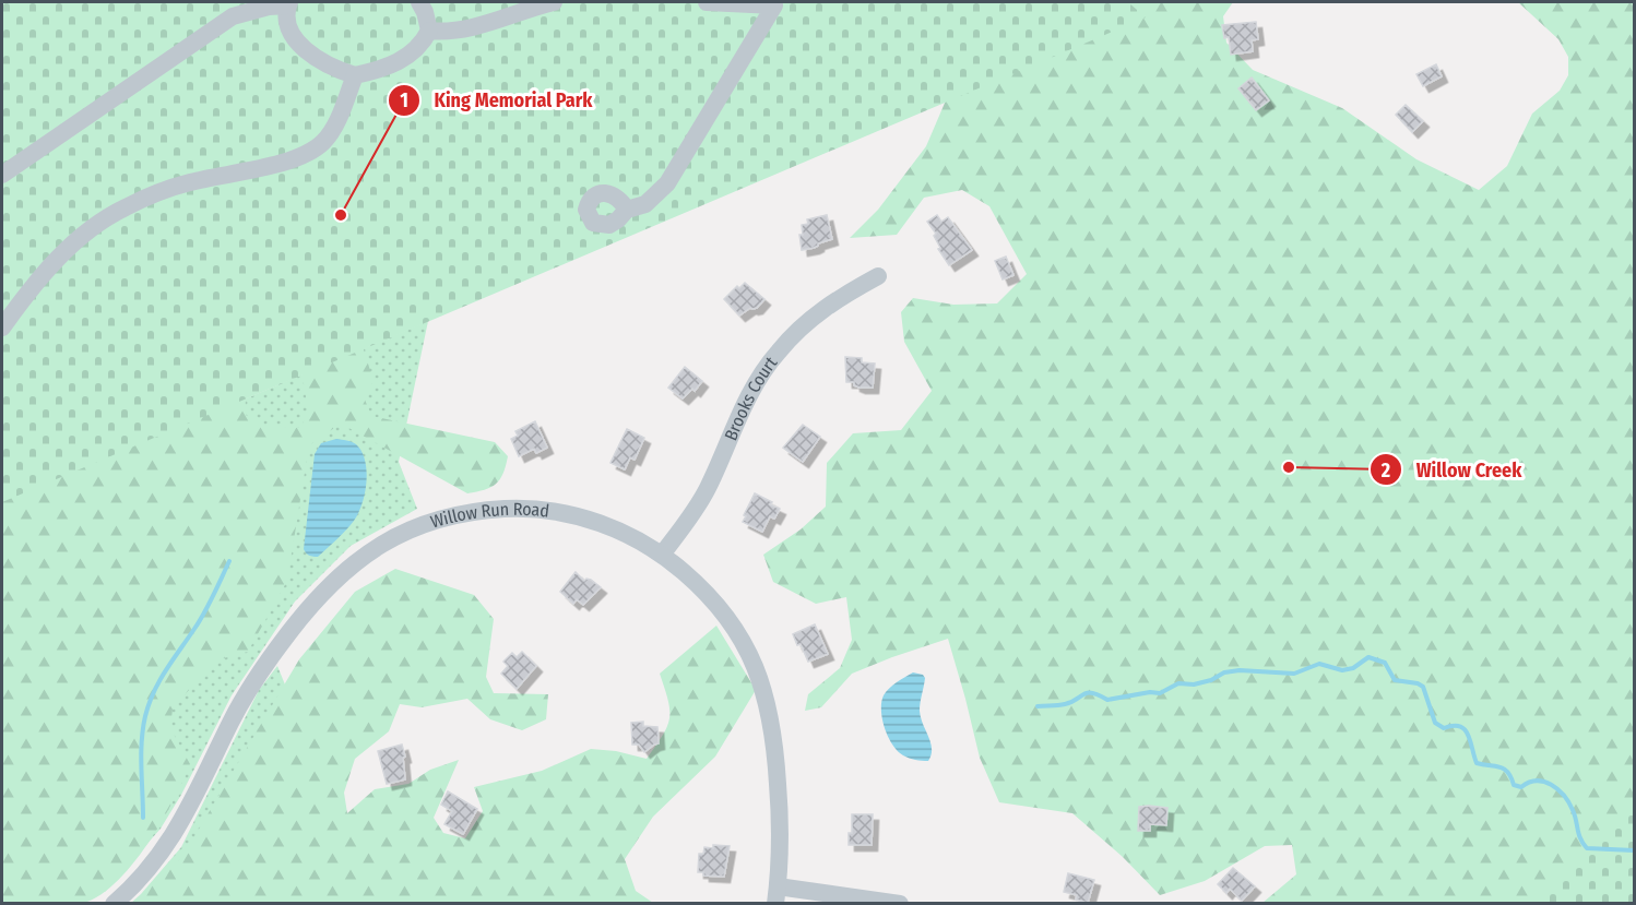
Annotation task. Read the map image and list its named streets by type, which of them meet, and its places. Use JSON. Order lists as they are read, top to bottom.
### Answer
{
  "streets": {
    "street": ["Brooks Court", "Willow Run Road"]
  },
  "crossings": [
    ["Brooks Court", "Willow Run Road"]
  ],
  "places": ["King Memorial Park", "Willow Creek"]
}
